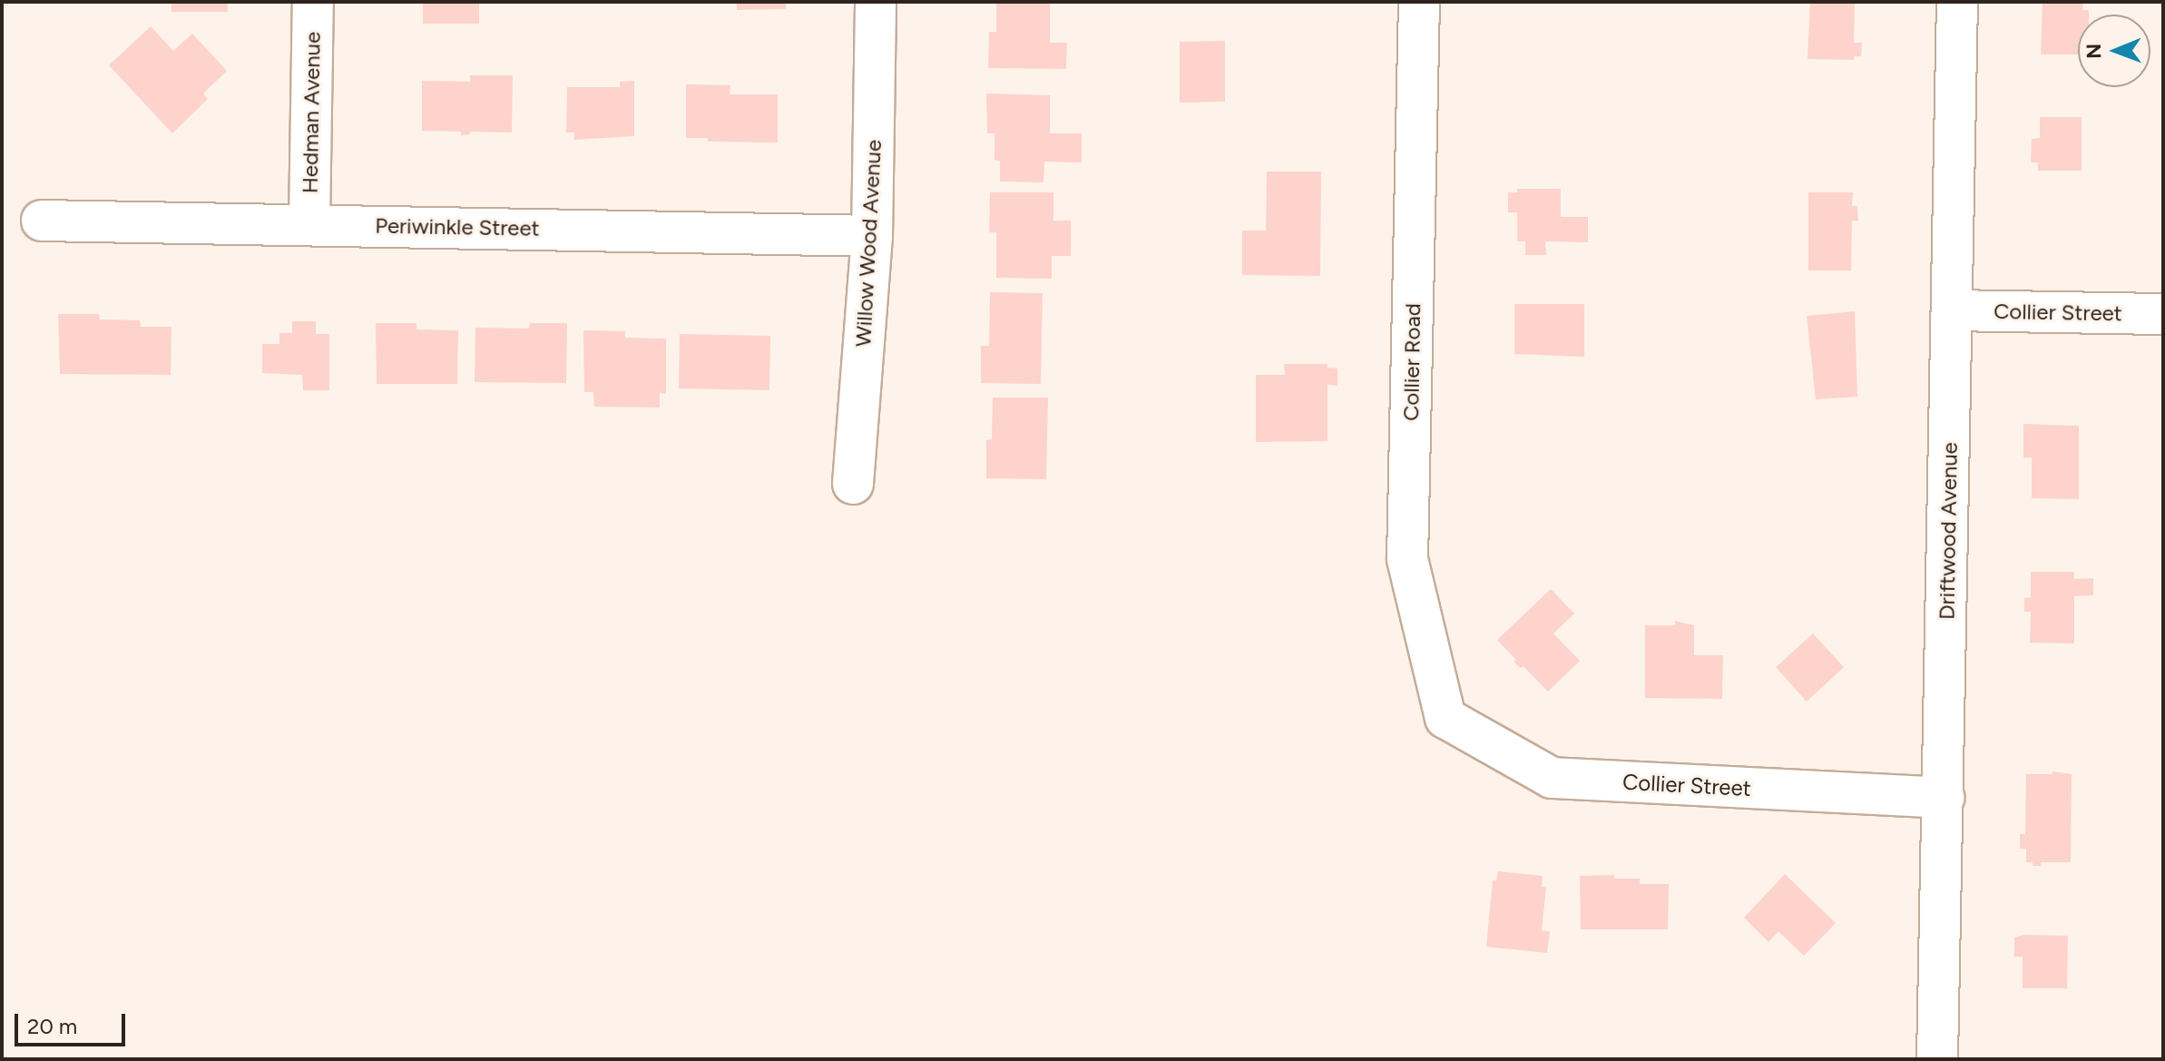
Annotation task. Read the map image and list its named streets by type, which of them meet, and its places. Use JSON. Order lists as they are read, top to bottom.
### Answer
{
  "streets": {
    "street": [
      "Hedman Avenue",
      "Periwinkle Street",
      "Willow Wood Avenue",
      "Collier Street",
      "Collier Road",
      "Driftwood Avenue"
    ]
  },
  "crossings": [
    ["Hedman Avenue", "Periwinkle Street"],
    ["Periwinkle Street", "Willow Wood Avenue"],
    ["Collier Street", "Collier Road"],
    ["Collier Street", "Driftwood Avenue"]
  ],
  "scale_bar": "20 m",
  "north": "left"
}
